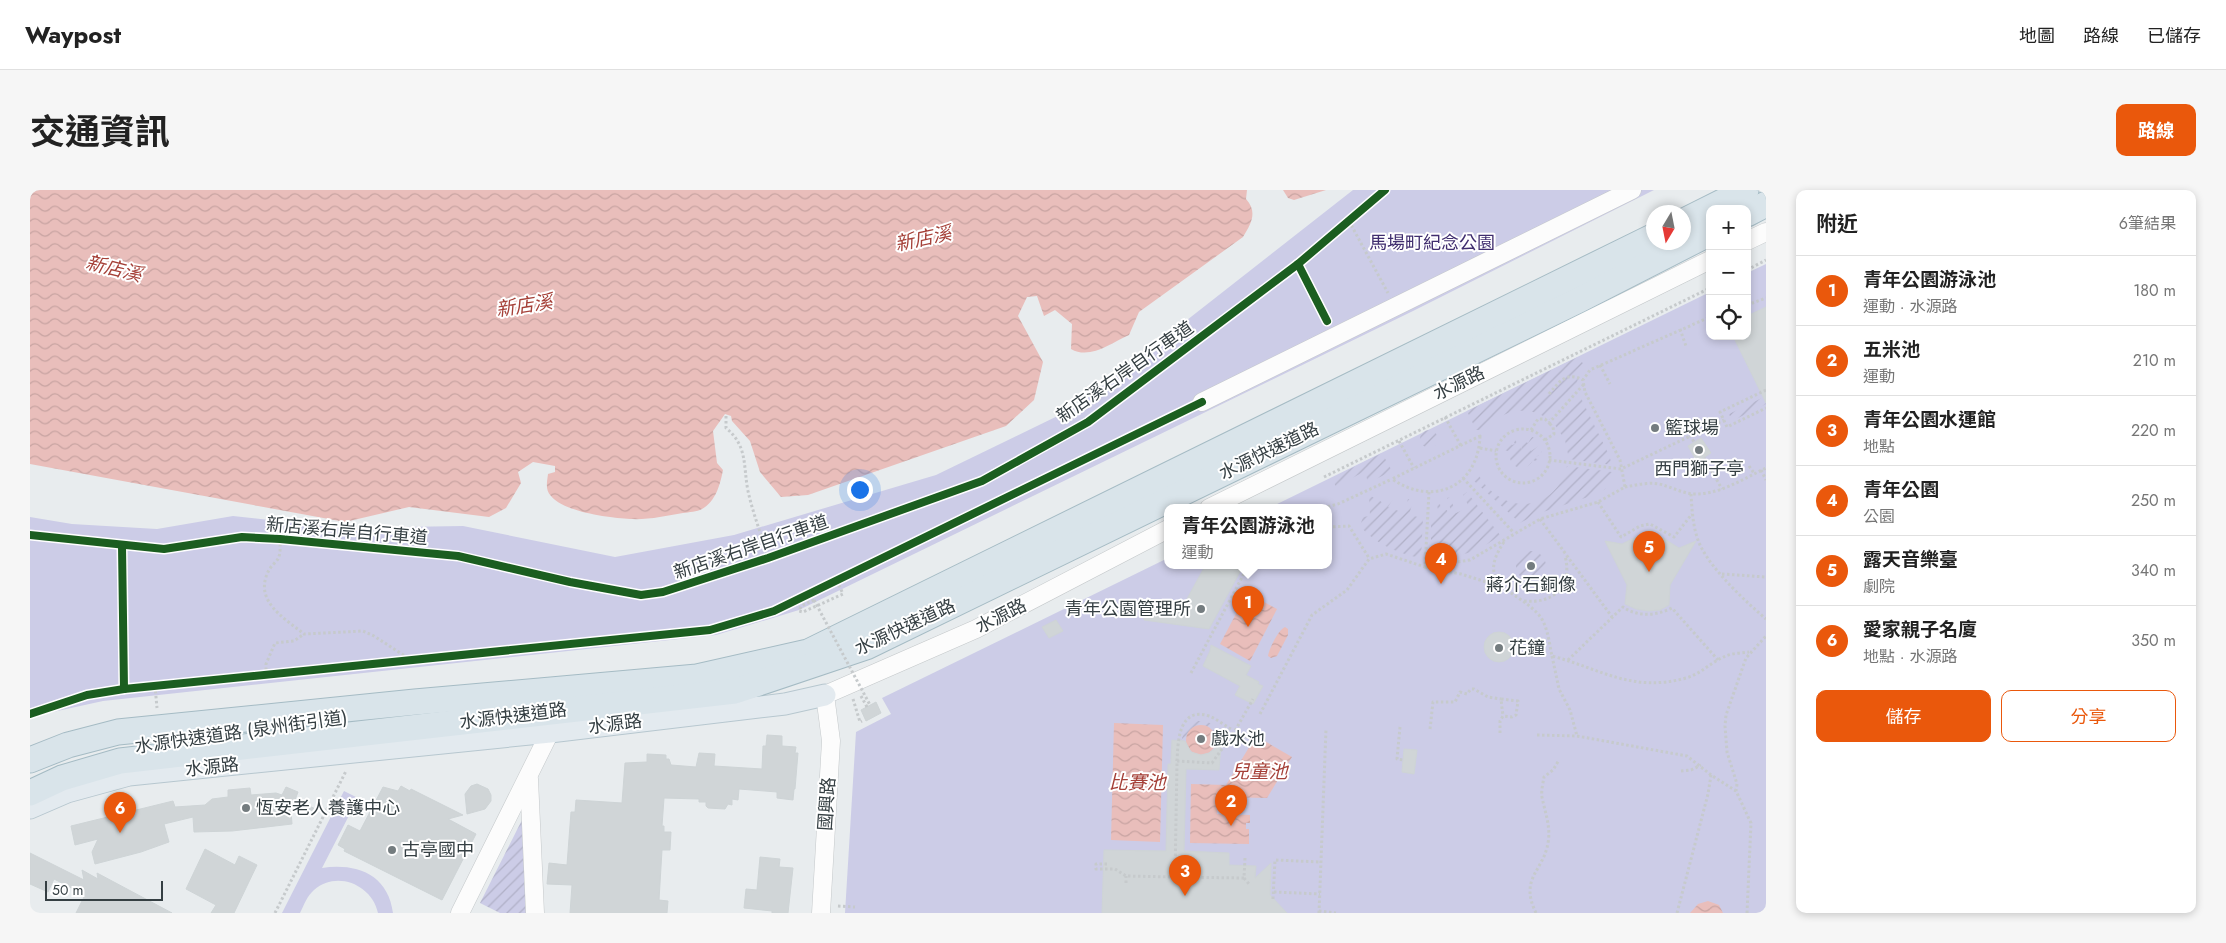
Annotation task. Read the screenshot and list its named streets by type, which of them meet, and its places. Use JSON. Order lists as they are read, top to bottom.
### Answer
{
  "streets": {
    "highway": ["水源快速道路", "水源快速道路 (泉州街引道)"],
    "main road": ["水源路"],
    "street": ["國興路"],
    "cycle path": ["新店溪右岸自行車道"]
  },
  "crossings": [
    ["水源路", "國興路"],
    ["水源快速道路", "水源快速道路 (泉州街引道)"]
  ],
  "water": ["新店溪", "兒童池", "比賽池"],
  "parks": ["馬場町紀念公園"],
  "places": [
    "籃球場",
    "西門獅子亭",
    "蔣介石銅像",
    "青年公園管理所",
    "花鐘",
    "戲水池",
    "恆安老人養護中心",
    "古亭國中"
  ],
  "scale_bar": "50 m",
  "north": "bottom",
  "page": {
    "header": "Waypost",
    "nav": ["地圖", "路線", "已儲存"],
    "title": "交通資訊",
    "buttons": [
      "路線",
      ["儲存", "分享"]
    ],
    "heading": ["附近", "6筆結果"],
    "map_buttons": ["+", "−"],
    "list": [
      {
        "mark": "1",
        "name": "青年公園游泳池",
        "note": "運動 · 水源路",
        "value": "180 m"
      },
      {
        "mark": "2",
        "name": "五米池",
        "note": "運動",
        "value": "210 m"
      },
      {
        "mark": "3",
        "name": "青年公園水運館",
        "note": "地點",
        "value": "220 m"
      },
      {
        "mark": "4",
        "name": "青年公園",
        "note": "公園",
        "value": "250 m"
      },
      {
        "mark": "5",
        "name": "露天音樂臺",
        "note": "劇院",
        "value": "340 m"
      },
      {
        "mark": "6",
        "name": "愛家親子名廈",
        "note": "地點 · 水源路",
        "value": "350 m"
      }
    ],
    "popup": ["青年公園游泳池", "運動"],
    "pins": [
      "5",
      "4",
      "1",
      "2",
      "6",
      "3"
    ],
    "scale": "50 m"
  }
}
